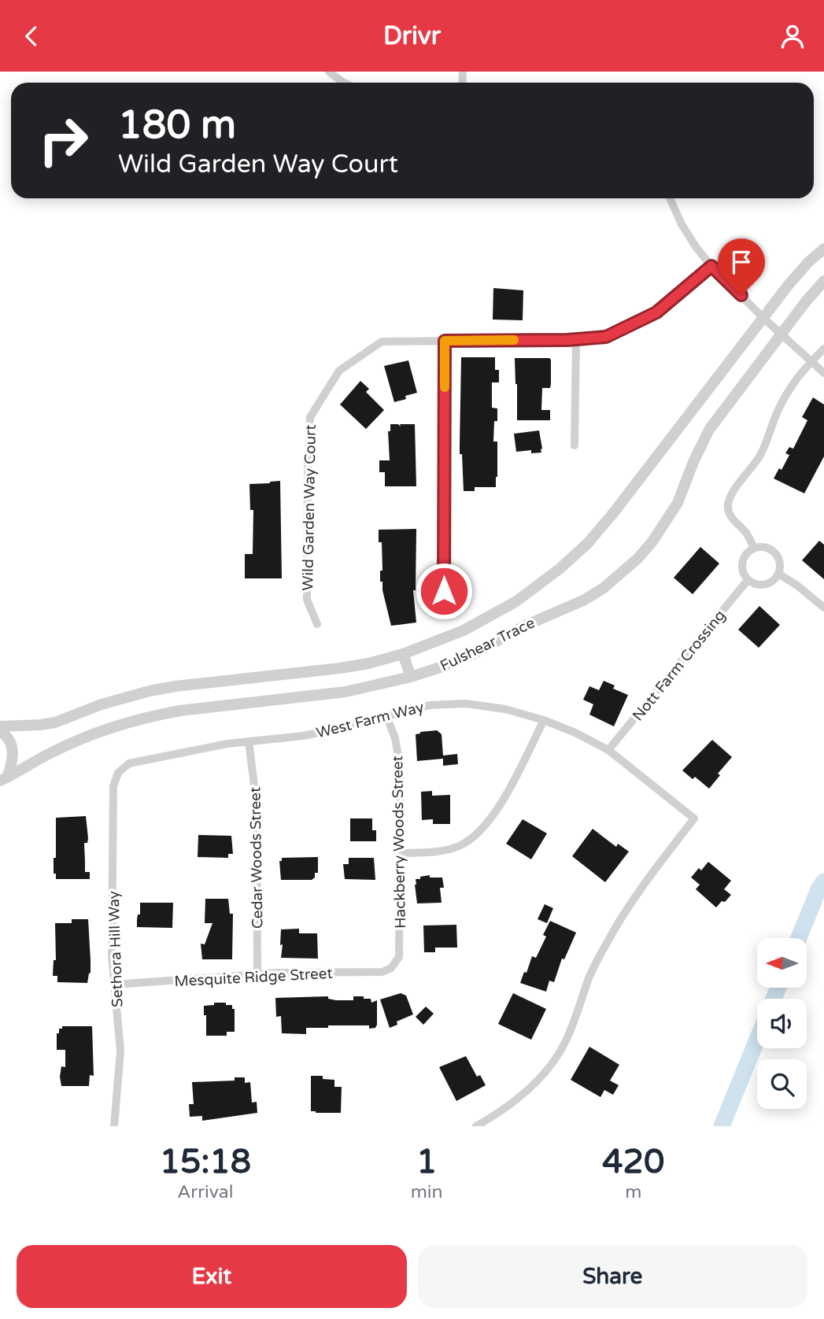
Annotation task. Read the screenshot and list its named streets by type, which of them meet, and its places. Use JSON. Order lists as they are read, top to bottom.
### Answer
{
  "streets": {
    "street": [
      "Wild Garden Way Court",
      "Fulshear Trace",
      "Nott Farm Crossing",
      "West Farm Way",
      "Hackberry Woods Street",
      "Cedar Woods Street",
      "Sethora Hill Way",
      "Mesquite Ridge Street"
    ]
  },
  "crossings": [
    ["Nott Farm Crossing", "West Farm Way"],
    ["West Farm Way", "Hackberry Woods Street"],
    ["West Farm Way", "Cedar Woods Street"],
    ["West Farm Way", "Sethora Hill Way"],
    ["Hackberry Woods Street", "Mesquite Ridge Street"],
    ["Cedar Woods Street", "Mesquite Ridge Street"],
    ["Sethora Hill Way", "Mesquite Ridge Street"]
  ],
  "north": "left",
  "page": {
    "header": "Drivr",
    "turn": ["180 m", "Wild Garden Way Court"],
    "eta": [
      "15:18",
      "Arrival",
      "1",
      "min",
      "420",
      "m"
    ],
    "buttons": ["Exit", "Share"]
  }
}
